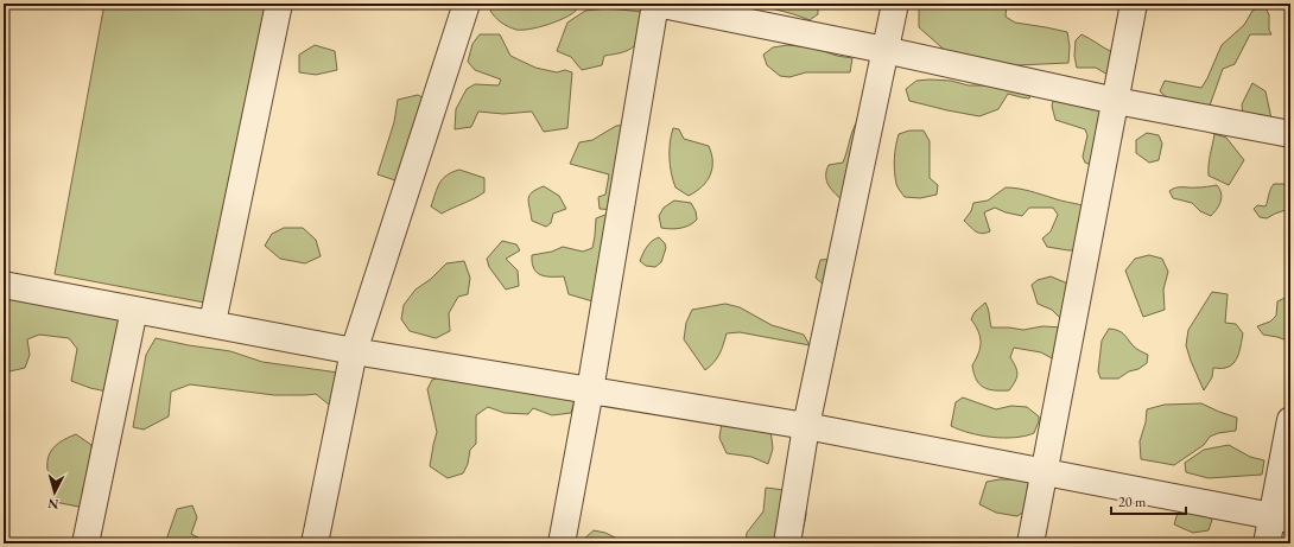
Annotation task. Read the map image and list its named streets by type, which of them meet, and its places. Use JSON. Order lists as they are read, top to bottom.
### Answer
{
  "scale_bar": "20 m",
  "north": "bottom"
}
